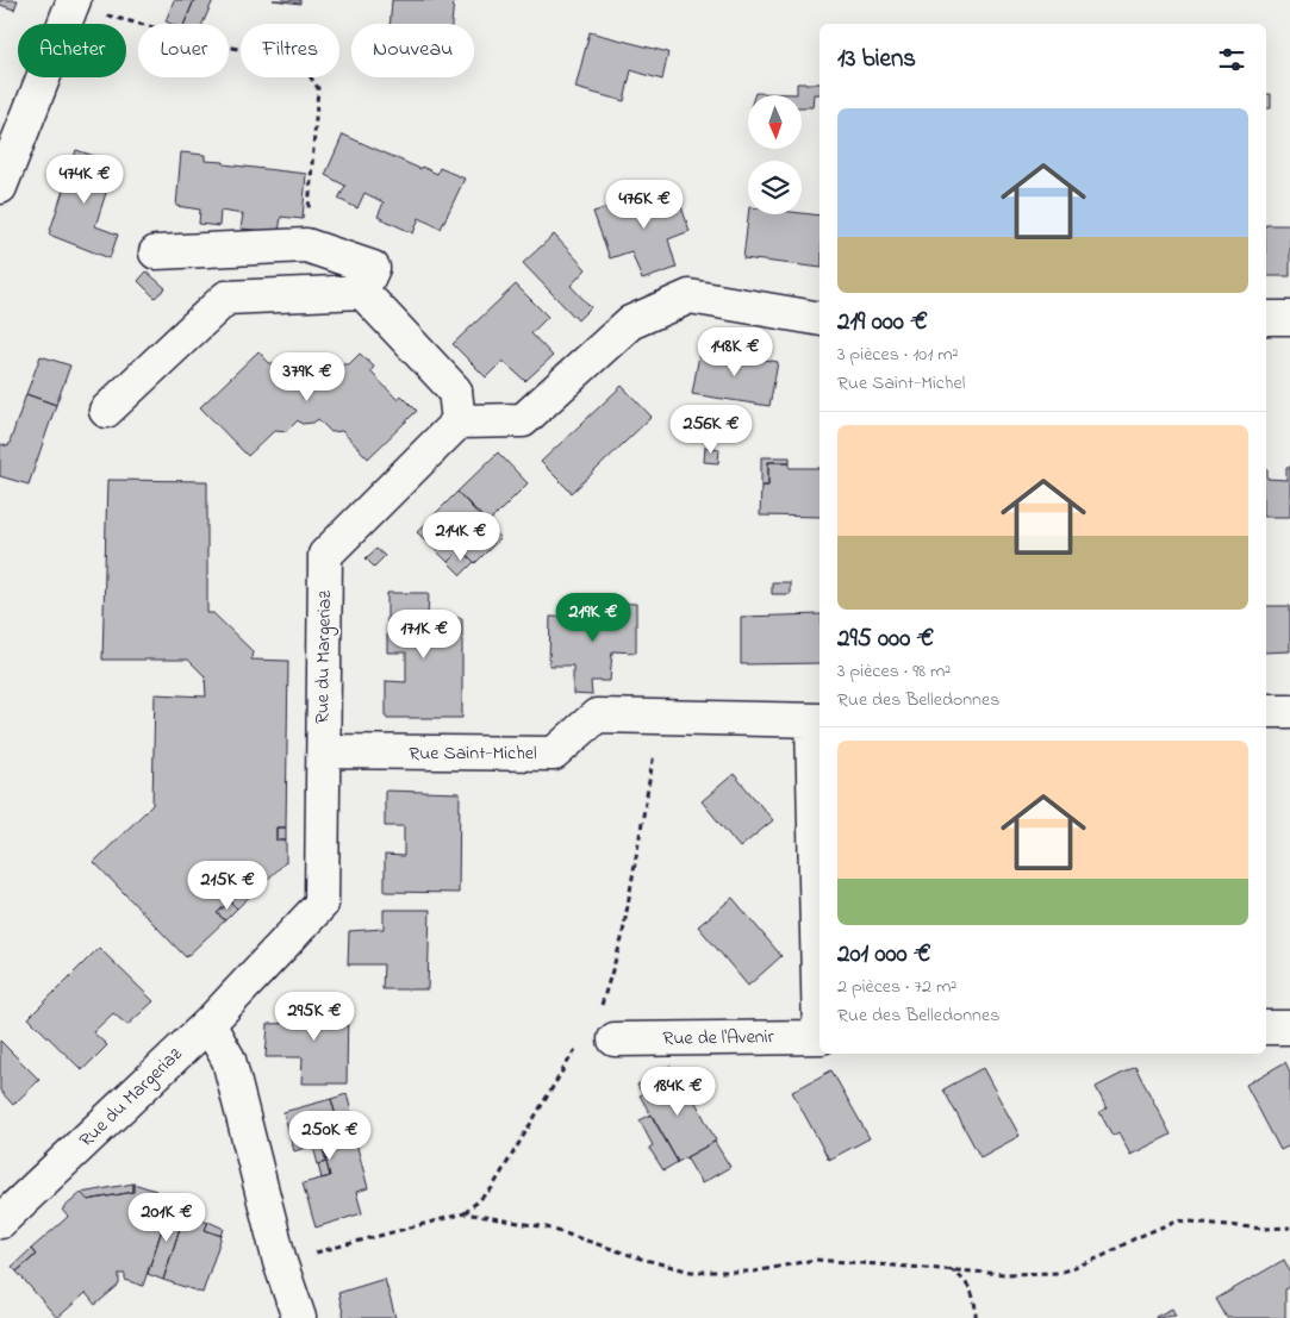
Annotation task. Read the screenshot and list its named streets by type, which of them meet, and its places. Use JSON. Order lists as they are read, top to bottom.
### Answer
{
  "streets": {
    "street": ["Rue du Margeriaz", "Rue Saint-Michel", "Rue de l'Avenir"]
  },
  "crossings": [
    ["Rue du Margeriaz", "Rue Saint-Michel"]
  ],
  "north": "bottom",
  "page": {
    "chip": [
      "Acheter",
      "Louer",
      "Filtres",
      "Nouveau"
    ],
    "heading": "13 biens",
    "list": [
      {
        "name": "219 000 €",
        "note": "3 pièces · 101 m² · Rue Saint-Michel"
      },
      {
        "name": "295 000 €",
        "note": "3 pièces · 98 m² · Rue des Belledonnes"
      },
      {
        "name": "201 000 €",
        "note": "2 pièces · 72 m² · Rue des Belledonnes"
      }
    ],
    "price": [
      "474K €",
      "476K €",
      "148K €",
      "379K €",
      "256K €",
      "214K €",
      "219K €",
      "171K €",
      "215K €",
      "295K €",
      "184K €",
      "250K €",
      "201K €"
    ]
  }
}
